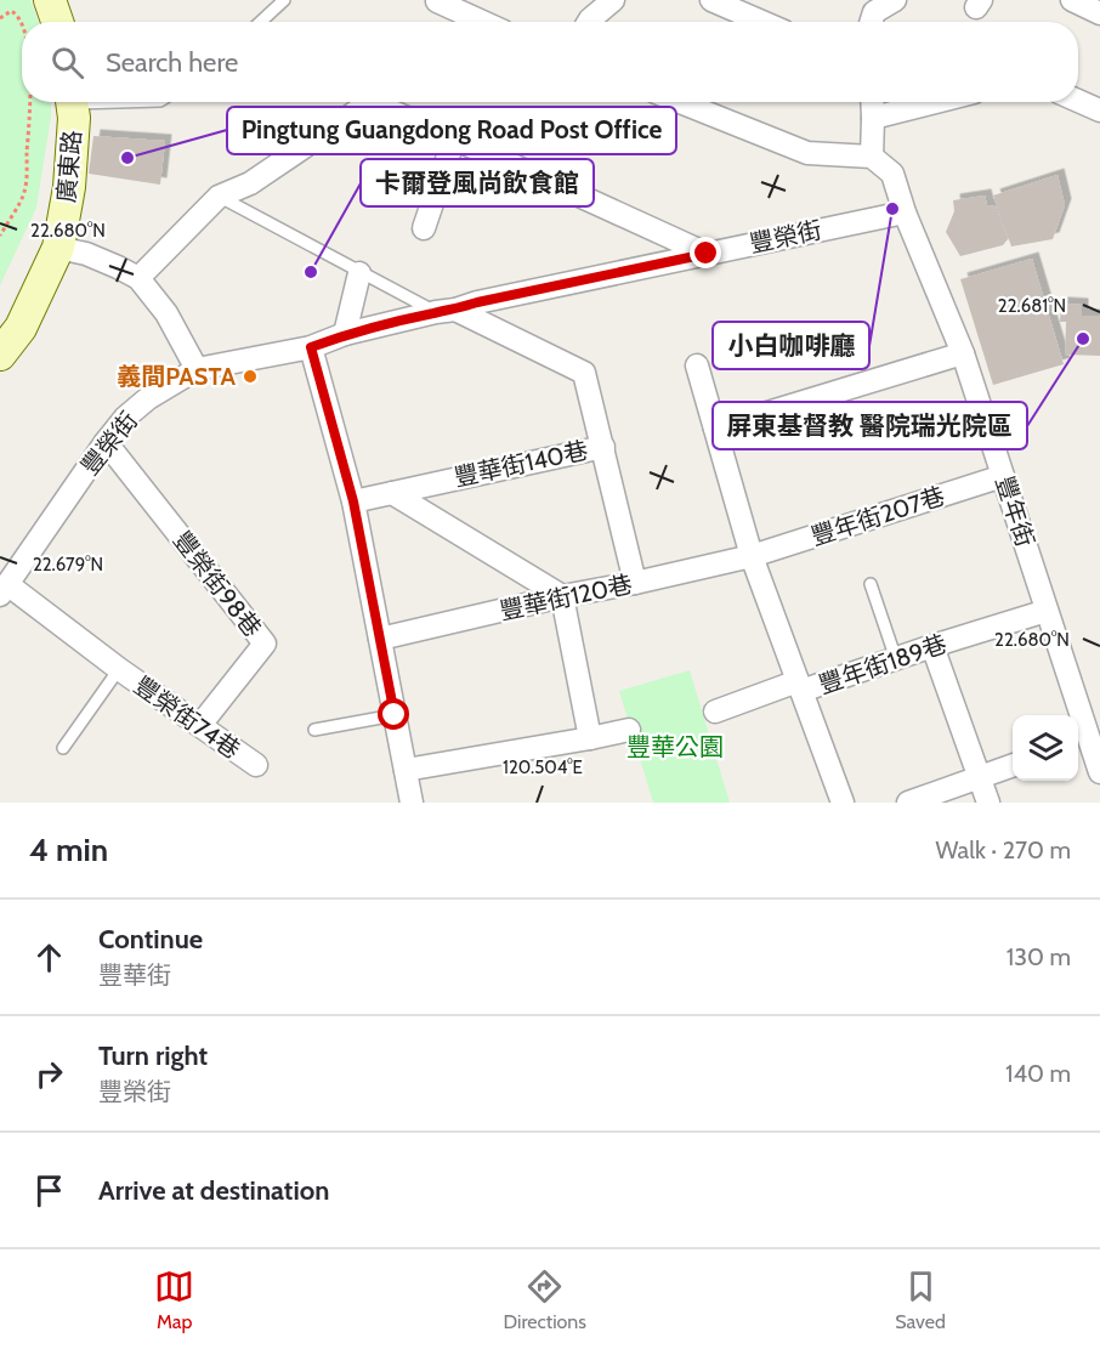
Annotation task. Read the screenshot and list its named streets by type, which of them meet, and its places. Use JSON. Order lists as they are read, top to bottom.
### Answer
{
  "streets": {
    "street": [
      "廣東路",
      "豐榮街",
      "豐華街140巷",
      "豐年街",
      "豐年街207巷",
      "豐榮街98巷",
      "豐華街120巷",
      "豐年街189巷",
      "豐榮街74巷"
    ]
  },
  "crossings": [
    ["豐榮街", "豐華街140巷"],
    ["豐榮街", "豐年街"],
    ["豐榮街", "豐榮街98巷"],
    ["豐榮街", "豐榮街74巷"],
    ["豐年街", "豐年街207巷"],
    ["豐年街", "豐年街189巷"],
    ["豐年街207巷", "豐華街120巷"],
    ["豐榮街98巷", "豐榮街74巷"]
  ],
  "parks": ["豐華公園"],
  "places": [
    "Pingtung Guangdong Road Post Office",
    "小白咖啡廳",
    "卡爾登風尚飲食館",
    "屏東基督教 醫院瑞光院區",
    "義間PASTA"
  ],
  "page": {
    "search": "Search here",
    "heading": ["4 min", "Walk · 270 m"],
    "list": [
      ["Continue", "豐華街", "130 m"],
      ["Turn right", "豐榮街", "140 m"],
      "Arrive at destination"
    ],
    "nav": ["Map", "Directions", "Saved"]
  },
  "coordinates": [
    "22.680°N",
    "22.681°N",
    "22.679°N",
    "120.504°E"
  ]
}
